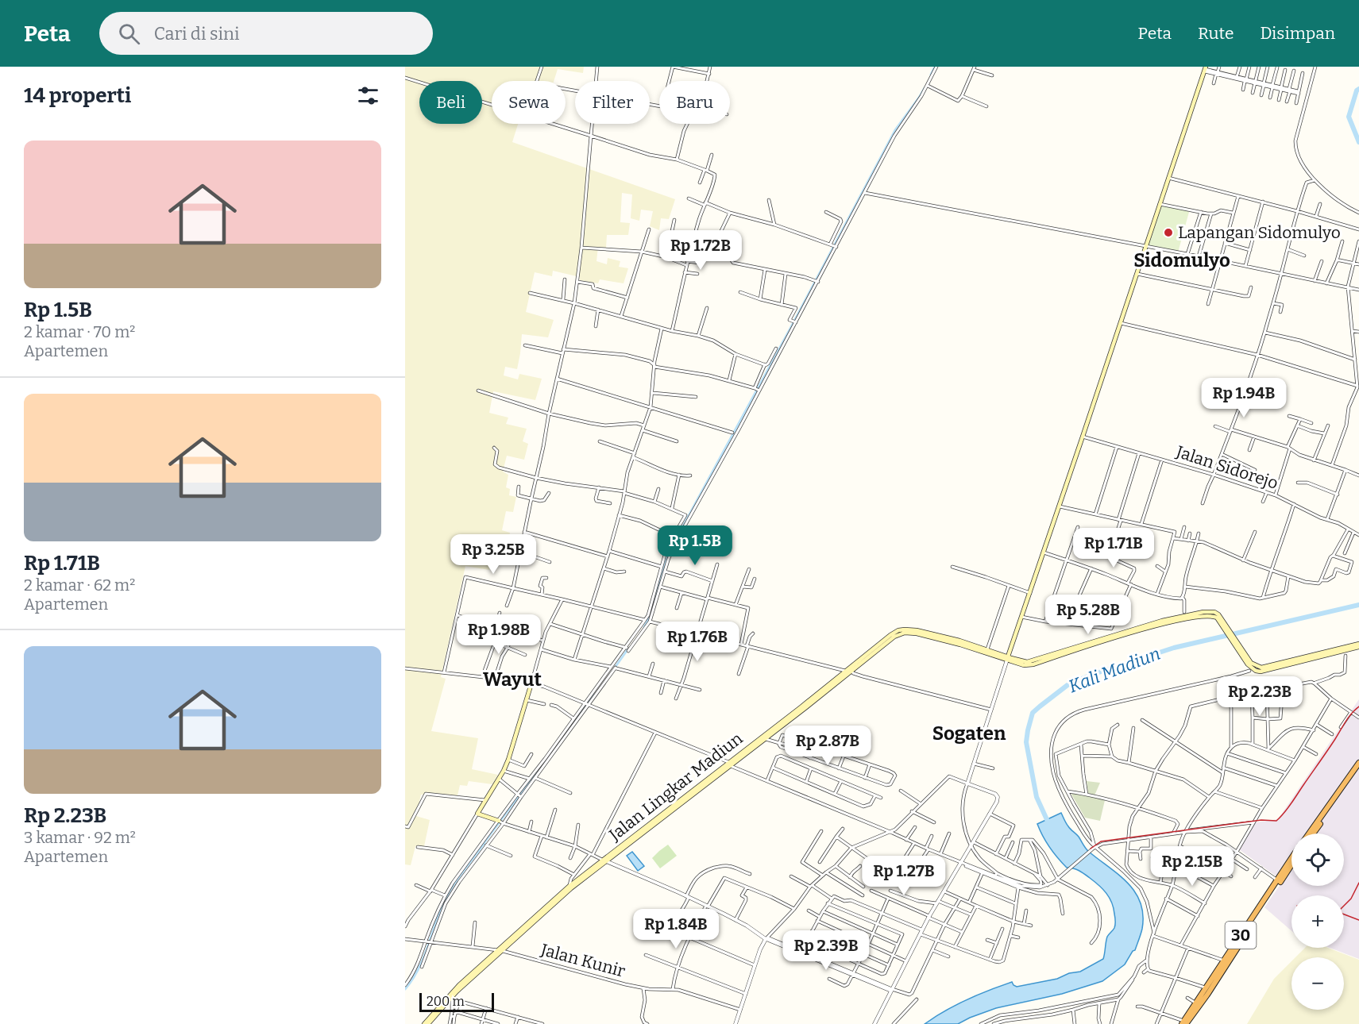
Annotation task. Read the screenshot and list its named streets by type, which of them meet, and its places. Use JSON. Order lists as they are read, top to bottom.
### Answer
{
  "streets": {
    "highway": ["30"],
    "main road": ["Jalan Lingkar Madiun"],
    "street": ["Jalan Sidorejo", "Jalan Kunir"]
  },
  "crossings": [
    ["Jalan Lingkar Madiun", "Jalan Kunir"]
  ],
  "districts": ["Sidomulyo", "Wayut", "Sogaten"],
  "water": ["Kali Madiun"],
  "places": ["Lapangan Sidomulyo"],
  "scale_bar": "200 m",
  "page": {
    "header": "Peta",
    "search": "Cari di sini",
    "nav": ["Peta", "Rute", "Disimpan"],
    "heading": "14 properti",
    "chip": [
      "Beli",
      "Sewa",
      "Filter",
      "Baru"
    ],
    "list": [
      {
        "name": "Rp 1.5B",
        "note": "2 kamar · 70 m² · Apartemen"
      },
      {
        "name": "Rp 1.71B",
        "note": "2 kamar · 62 m² · Apartemen"
      },
      {
        "name": "Rp 2.23B",
        "note": "3 kamar · 92 m² · Apartemen"
      }
    ],
    "price": [
      "Rp 1.72B",
      "Rp 1.94B",
      "Rp 1.5B",
      "Rp 1.71B",
      "Rp 3.25B",
      "Rp 5.28B",
      "Rp 1.98B",
      "Rp 1.76B",
      "Rp 2.23B",
      "Rp 2.87B",
      "Rp 2.15B",
      "Rp 1.27B",
      "Rp 1.84B",
      "Rp 2.39B"
    ],
    "map_buttons": ["+", "−"],
    "scale": "200 m"
  }
}
